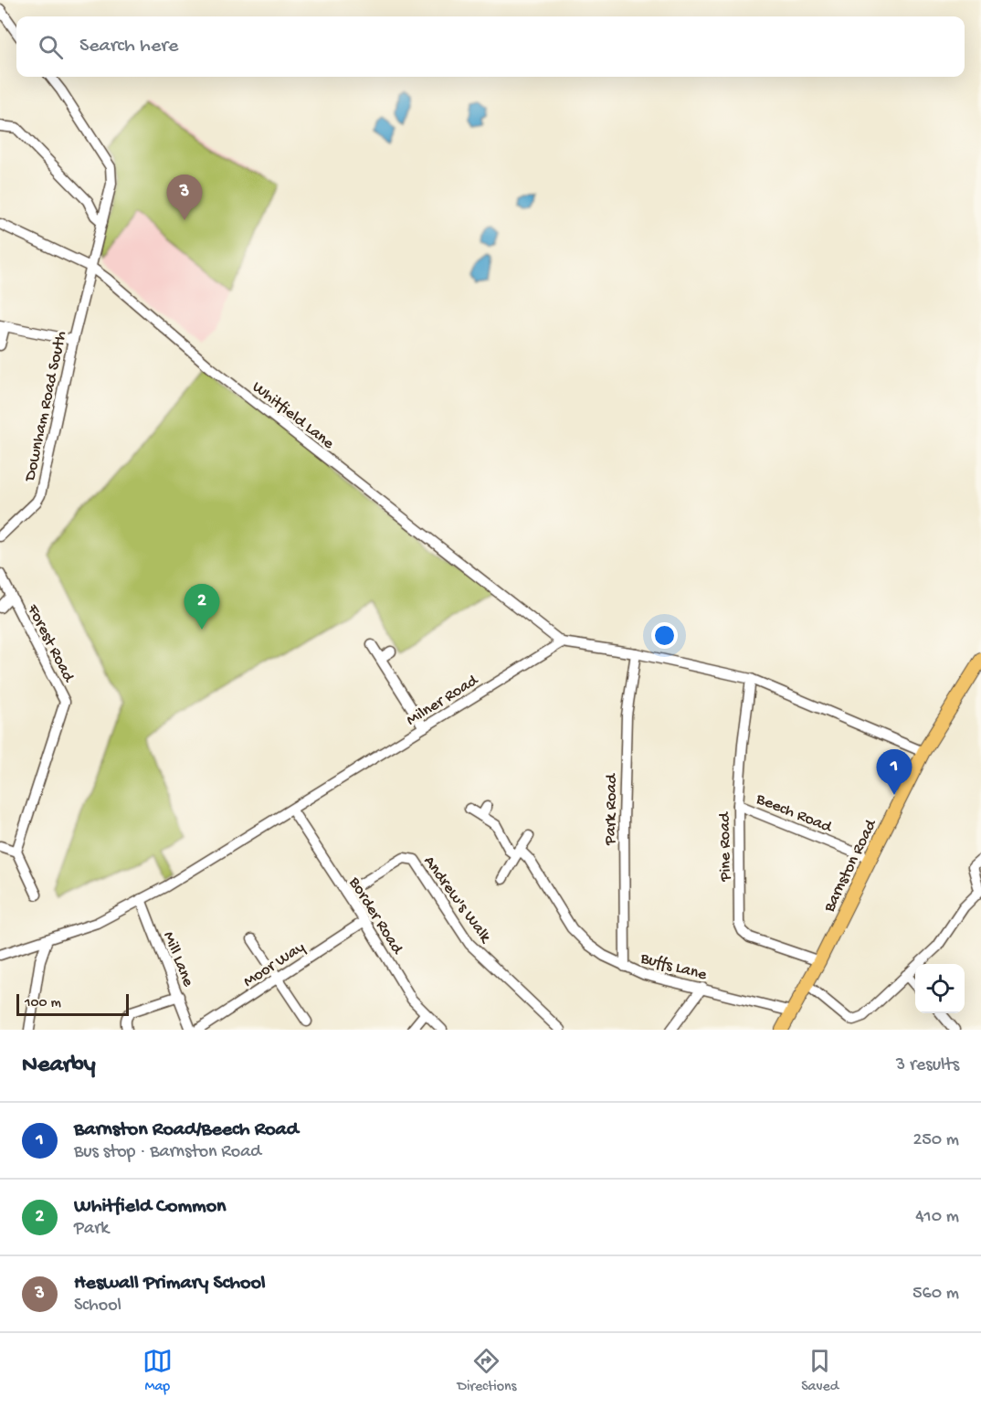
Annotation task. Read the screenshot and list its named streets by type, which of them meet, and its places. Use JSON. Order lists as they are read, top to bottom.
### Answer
{
  "streets": {
    "main road": ["Barnston Road"],
    "street": [
      "Downham Road South",
      "Whitfield Lane",
      "Forest Road",
      "Milner Road",
      "Park Road",
      "Beech Road",
      "Pine Road",
      "Andrew's Walk",
      "Border Road",
      "Mill Lane",
      "Moor Way",
      "Buffs Lane"
    ]
  },
  "crossings": [
    ["Downham Road South", "Whitfield Lane"],
    ["Whitfield Lane", "Milner Road"],
    ["Milner Road", "Border Road"],
    ["Milner Road", "Mill Lane"],
    ["Park Road", "Buffs Lane"],
    ["Beech Road", "Pine Road"],
    ["Beech Road", "Barnston Road"],
    ["Pine Road", "Barnston Road"],
    ["Barnston Road", "Buffs Lane"],
    ["Andrew's Walk", "Border Road"],
    ["Border Road", "Moor Way"]
  ],
  "scale_bar": "100 m",
  "page": {
    "search": "Search here",
    "pins": ["3", "2", "1"],
    "scale": "100 m",
    "heading": ["Nearby", "3 results"],
    "list": [
      {
        "mark": "1",
        "name": "Barnston Road/Beech Road",
        "note": "Bus stop · Barnston Road",
        "value": "250 m"
      },
      {
        "mark": "2",
        "name": "Whitfield Common",
        "note": "Park",
        "value": "410 m"
      },
      {
        "mark": "3",
        "name": "Heswall Primary School",
        "note": "School",
        "value": "560 m"
      }
    ],
    "nav": ["Map", "Directions", "Saved"]
  }
}
